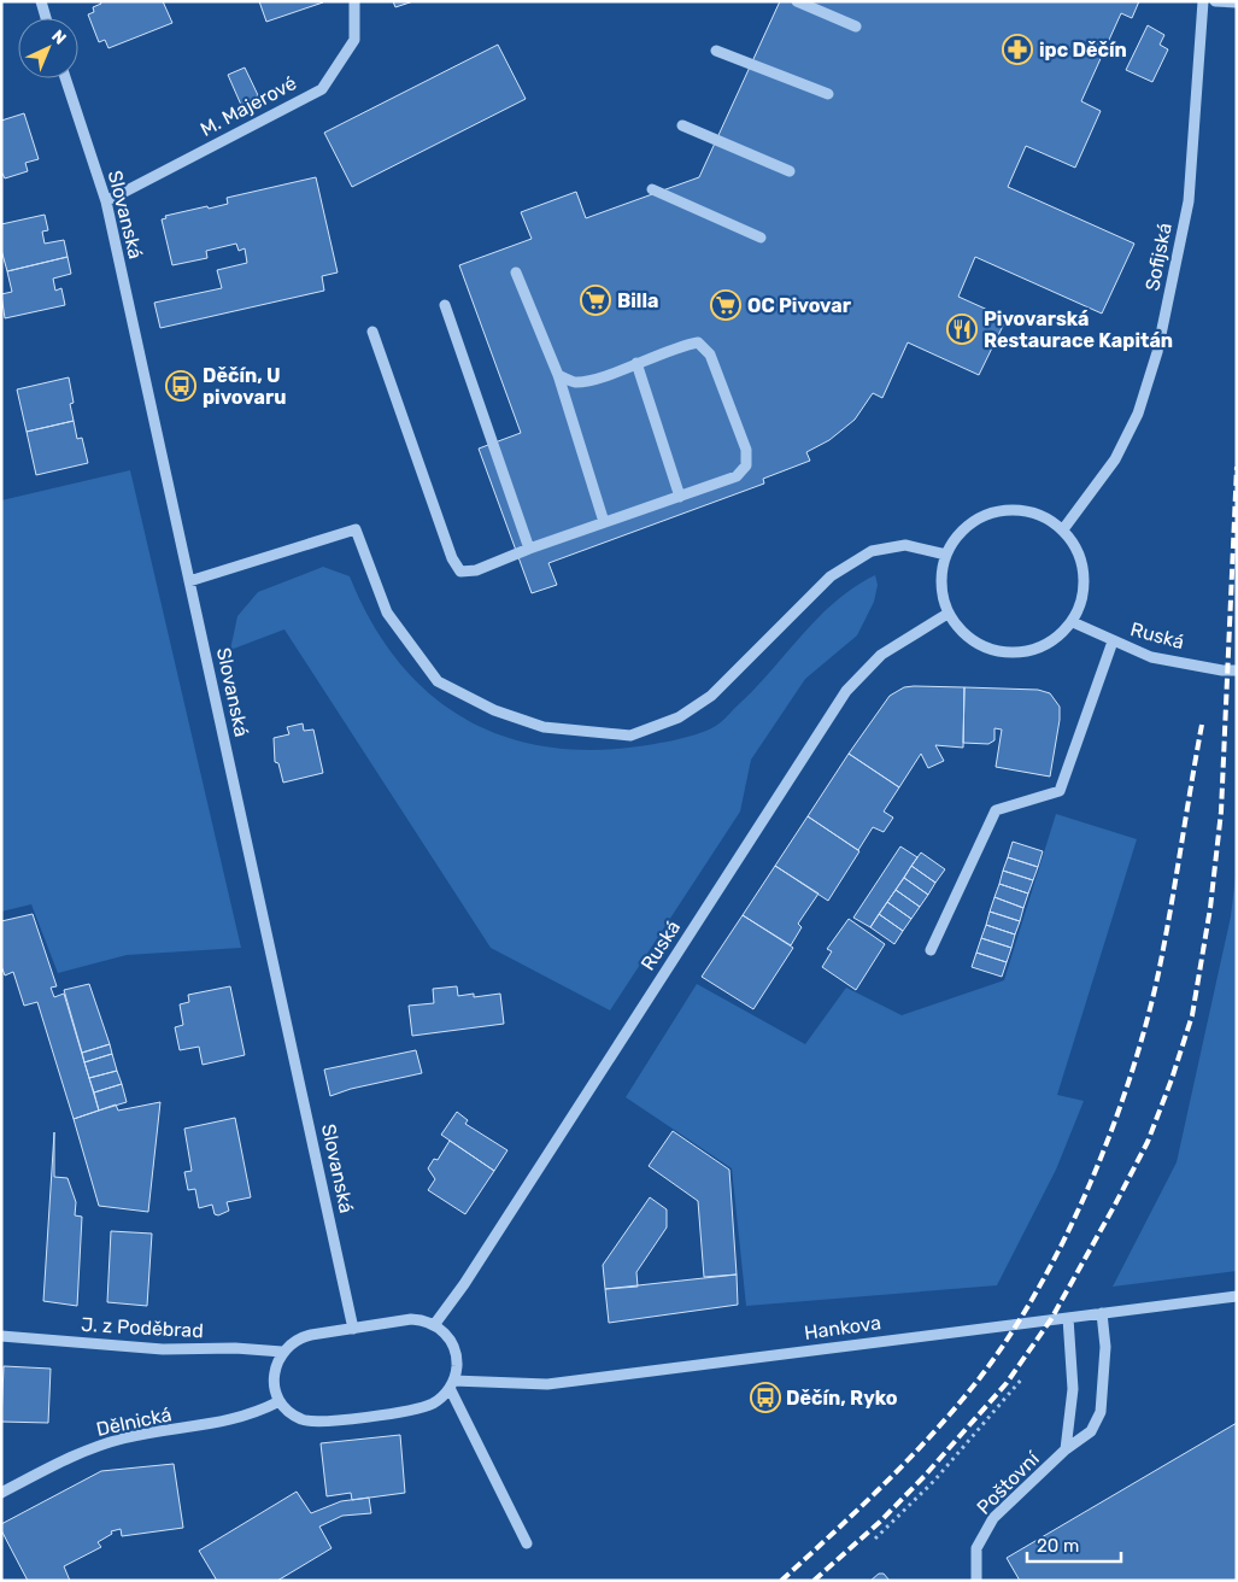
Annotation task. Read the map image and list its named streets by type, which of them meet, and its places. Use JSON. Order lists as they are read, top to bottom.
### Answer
{
  "streets": {
    "street": [
      "M. Majerové",
      "Slovanská",
      "Sofijská",
      "Ruská",
      "J. z Poděbrad",
      "Hankova",
      "Dělnická",
      "Poštovní"
    ]
  },
  "crossings": [
    ["M. Majerové", "Slovanská"],
    ["Sofijská", "Ruská"],
    ["Hankova", "Poštovní"]
  ],
  "places": {
    "pharmacy": ["ipc Děčín"],
    "supermarket": ["Billa", "OC Pivovar"],
    "restaurant": ["Pivovarská Restaurace Kapitán"],
    "bus stop": ["Děčín, U pivovaru", "Děčín, Ryko"]
  },
  "scale_bar": "20 m",
  "north": "top right"
}
